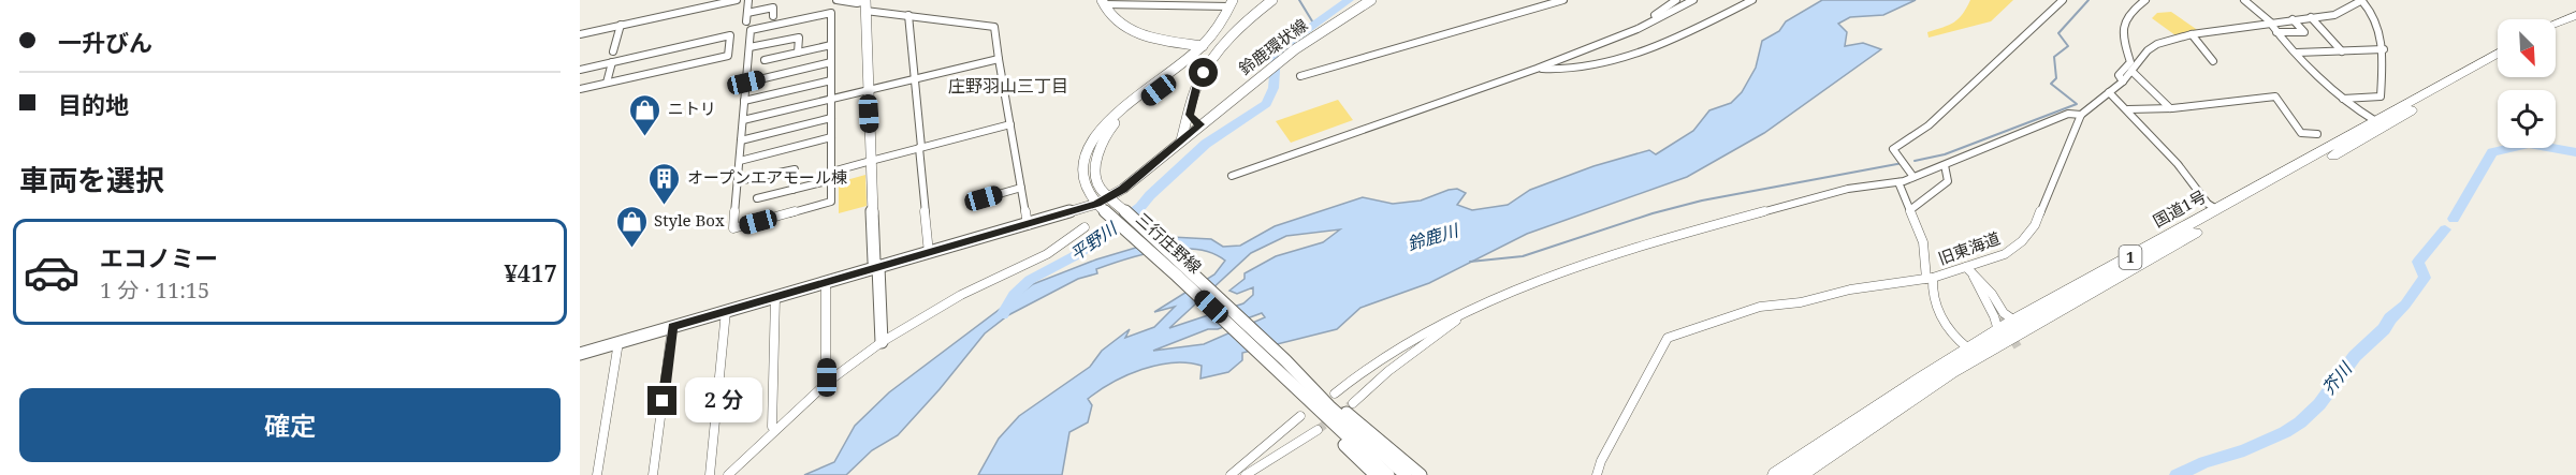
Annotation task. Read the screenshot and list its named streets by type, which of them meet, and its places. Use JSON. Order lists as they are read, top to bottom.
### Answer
{
  "streets": {
    "highway": ["国道1号", "1"],
    "main road": ["鈴鹿環状線", "三行庄野線"],
    "street": ["旧東海道"]
  },
  "crossings": [
    ["鈴鹿環状線", "三行庄野線"]
  ],
  "districts": ["庄野羽山三丁目"],
  "water": ["鈴鹿川", "平野川", "芥川"],
  "places": {
    "shop": ["ニトリ", "Style Box"],
    "building": ["オープンエアモール棟"]
  },
  "north": "bottom right",
  "page": {
    "banner": ["一升びん", "目的地"],
    "heading": "車両を選択",
    "list": [
      {
        "name": "エコノミー",
        "note": "1 分 · 11:15",
        "value": "¥417"
      }
    ],
    "buttons": "確定",
    "bubble": "2 分"
  }
}
